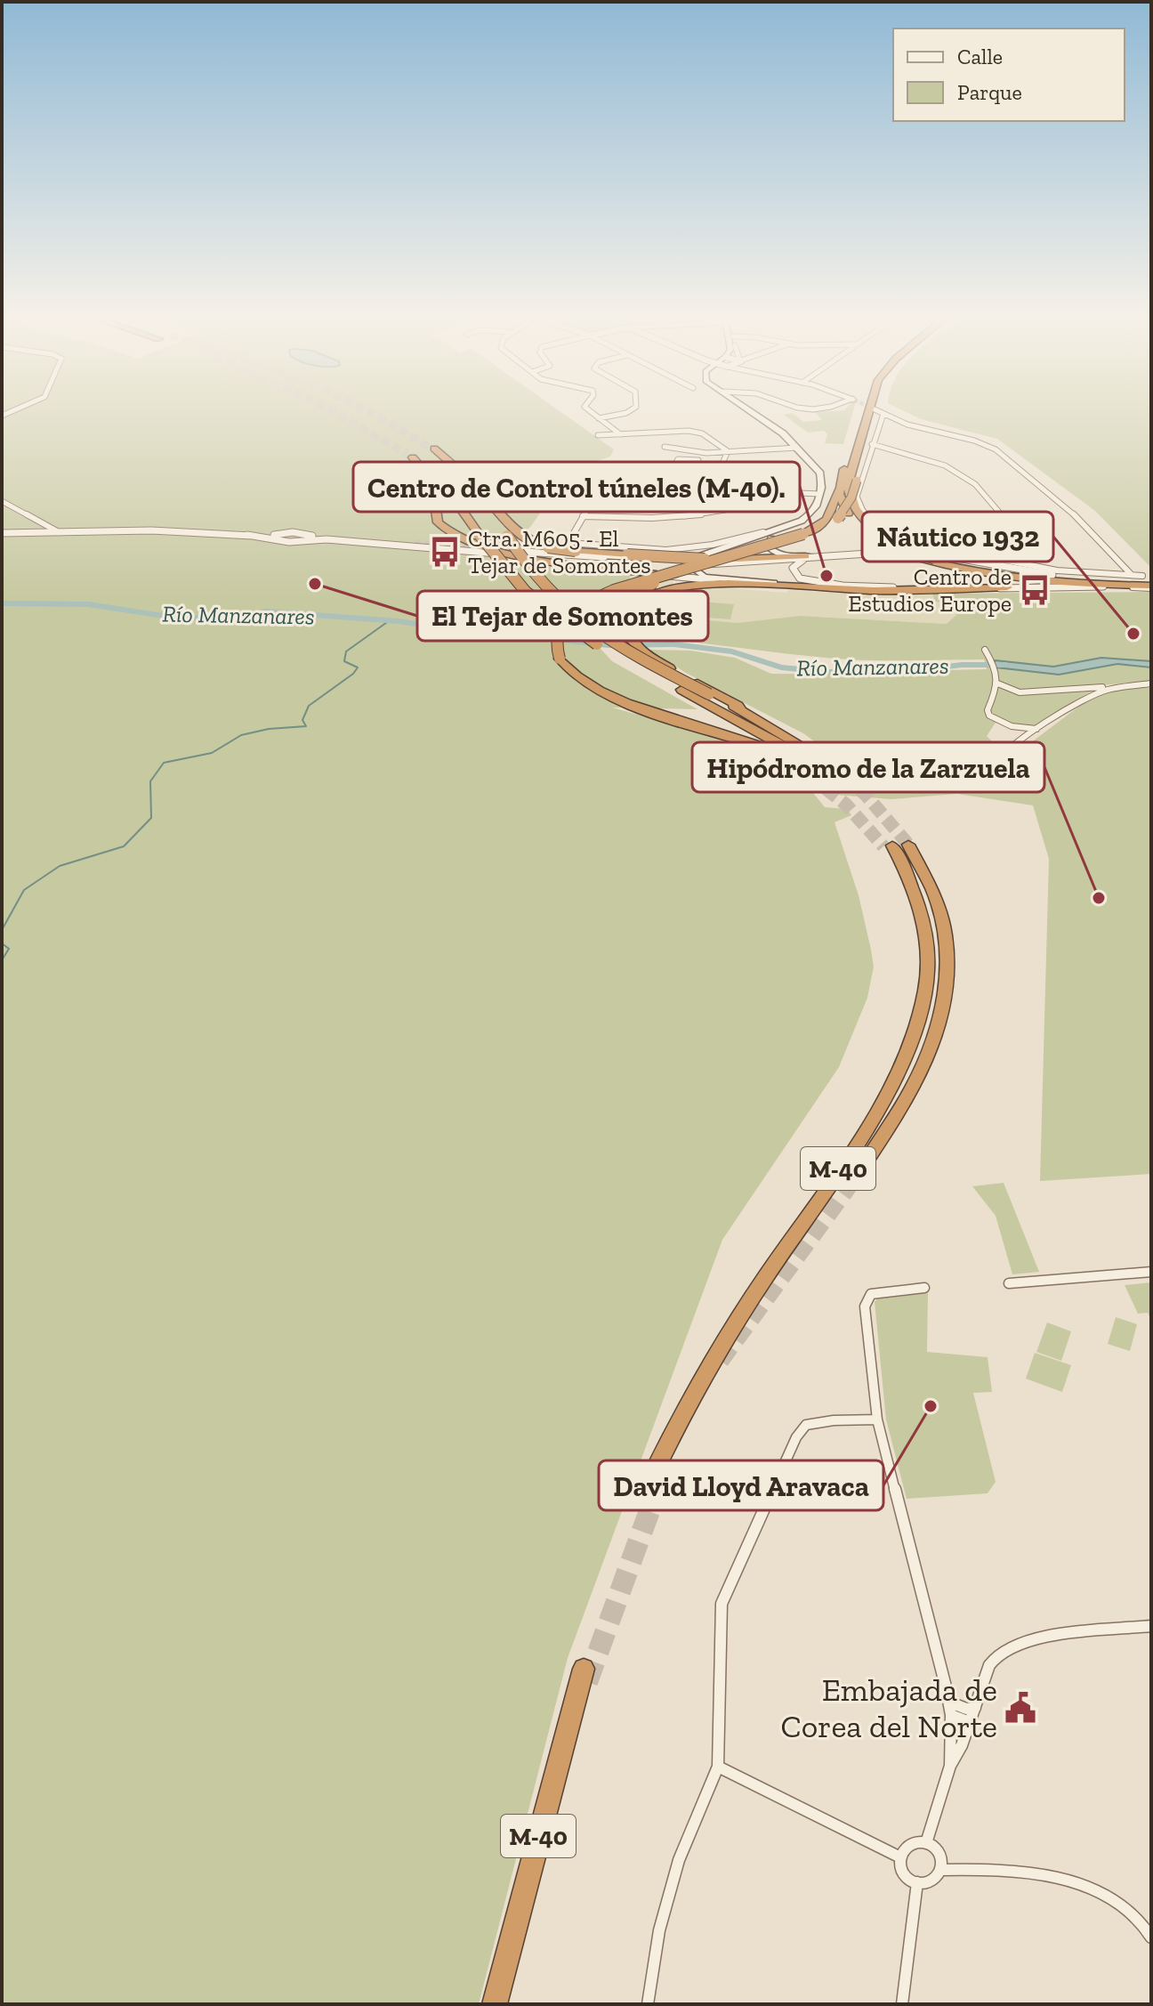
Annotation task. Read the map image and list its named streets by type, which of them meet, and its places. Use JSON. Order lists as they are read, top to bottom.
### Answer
{
  "streets": {
    "highway": ["M-40"]
  },
  "water": ["Río Manzanares"],
  "places": {
    "bus stop": ["Ctra. M605 - El Tejar de Somontes", "Centro de Estudios Europe"],
    "other": [
      "Centro de Control túneles (M-40).",
      "El Tejar de Somontes",
      "Náutico 1932",
      "Hipódromo de la Zarzuela",
      "David Lloyd Aravaca"
    ],
    "public building": ["Embajada de Corea del Norte"]
  },
  "legend": ["Calle", "Parque"]
}
